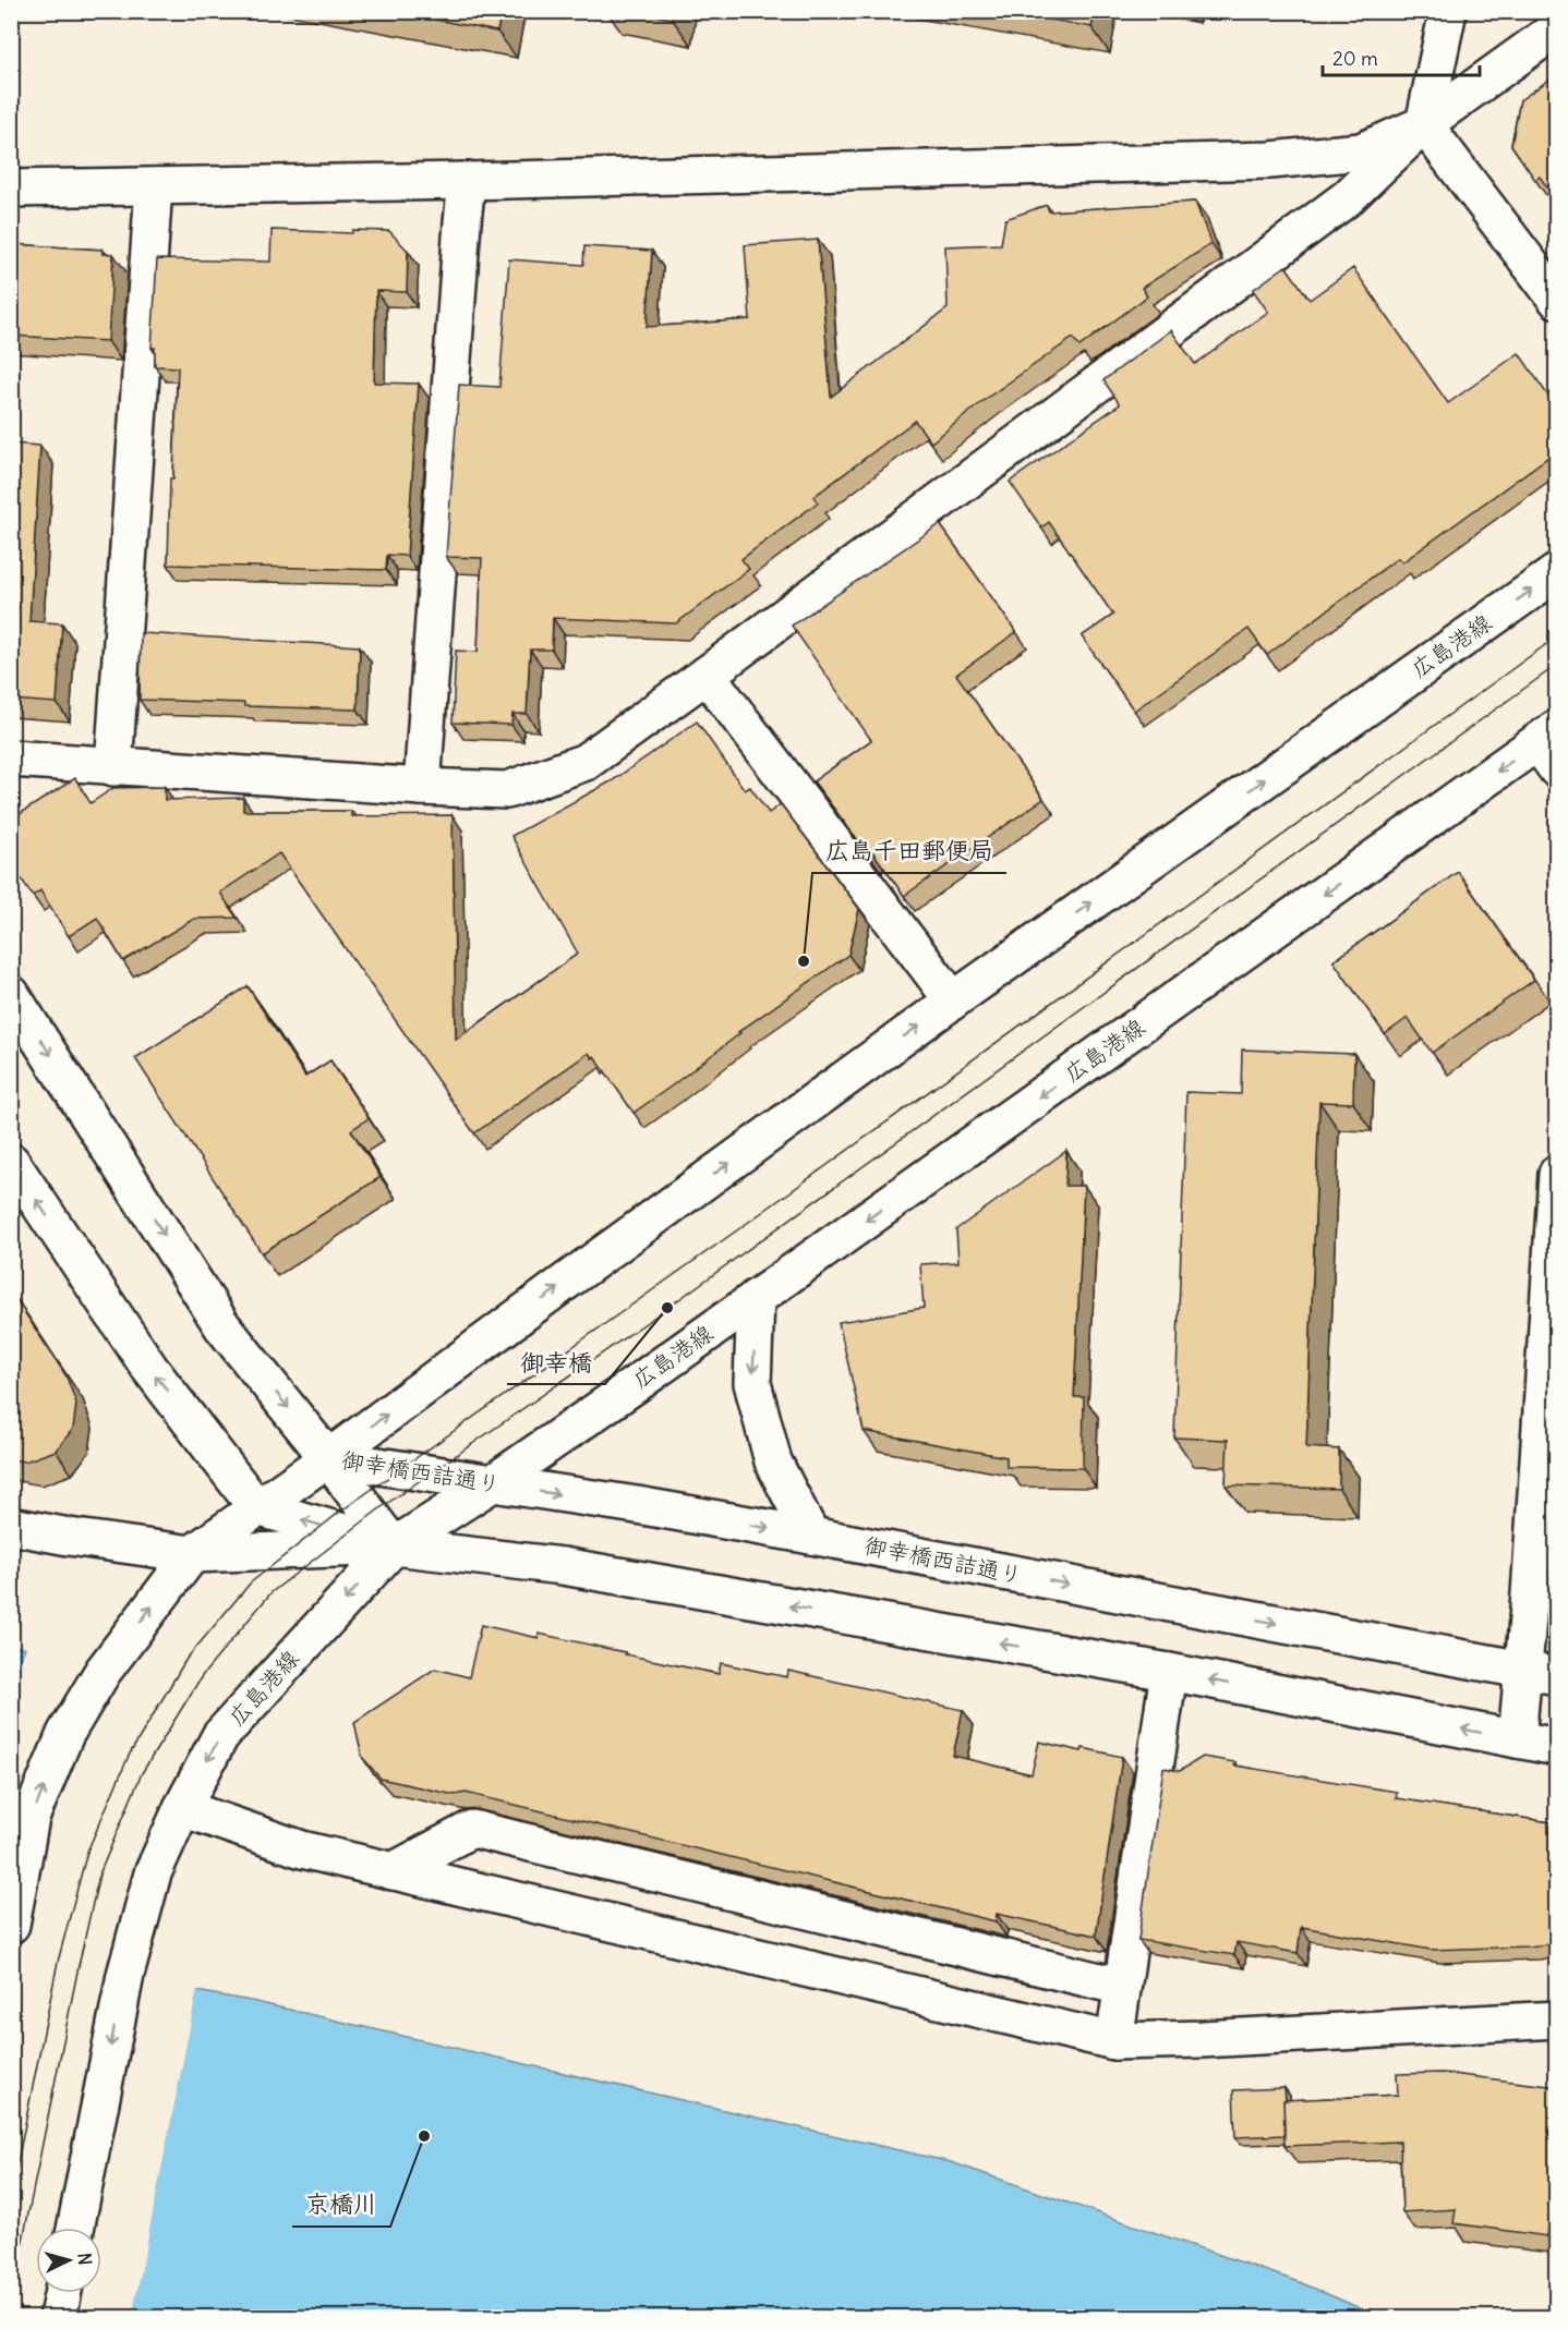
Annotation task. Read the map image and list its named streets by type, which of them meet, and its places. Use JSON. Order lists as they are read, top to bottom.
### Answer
{
  "streets": {
    "street": ["広島港線", "御幸橋西詰通り"]
  },
  "crossings": [
    ["広島港線", "御幸橋西詰通り"]
  ],
  "places": ["広島千田郵便局", "御幸橋", "京橋川"],
  "scale_bar": "20 m",
  "north": "right"
}
